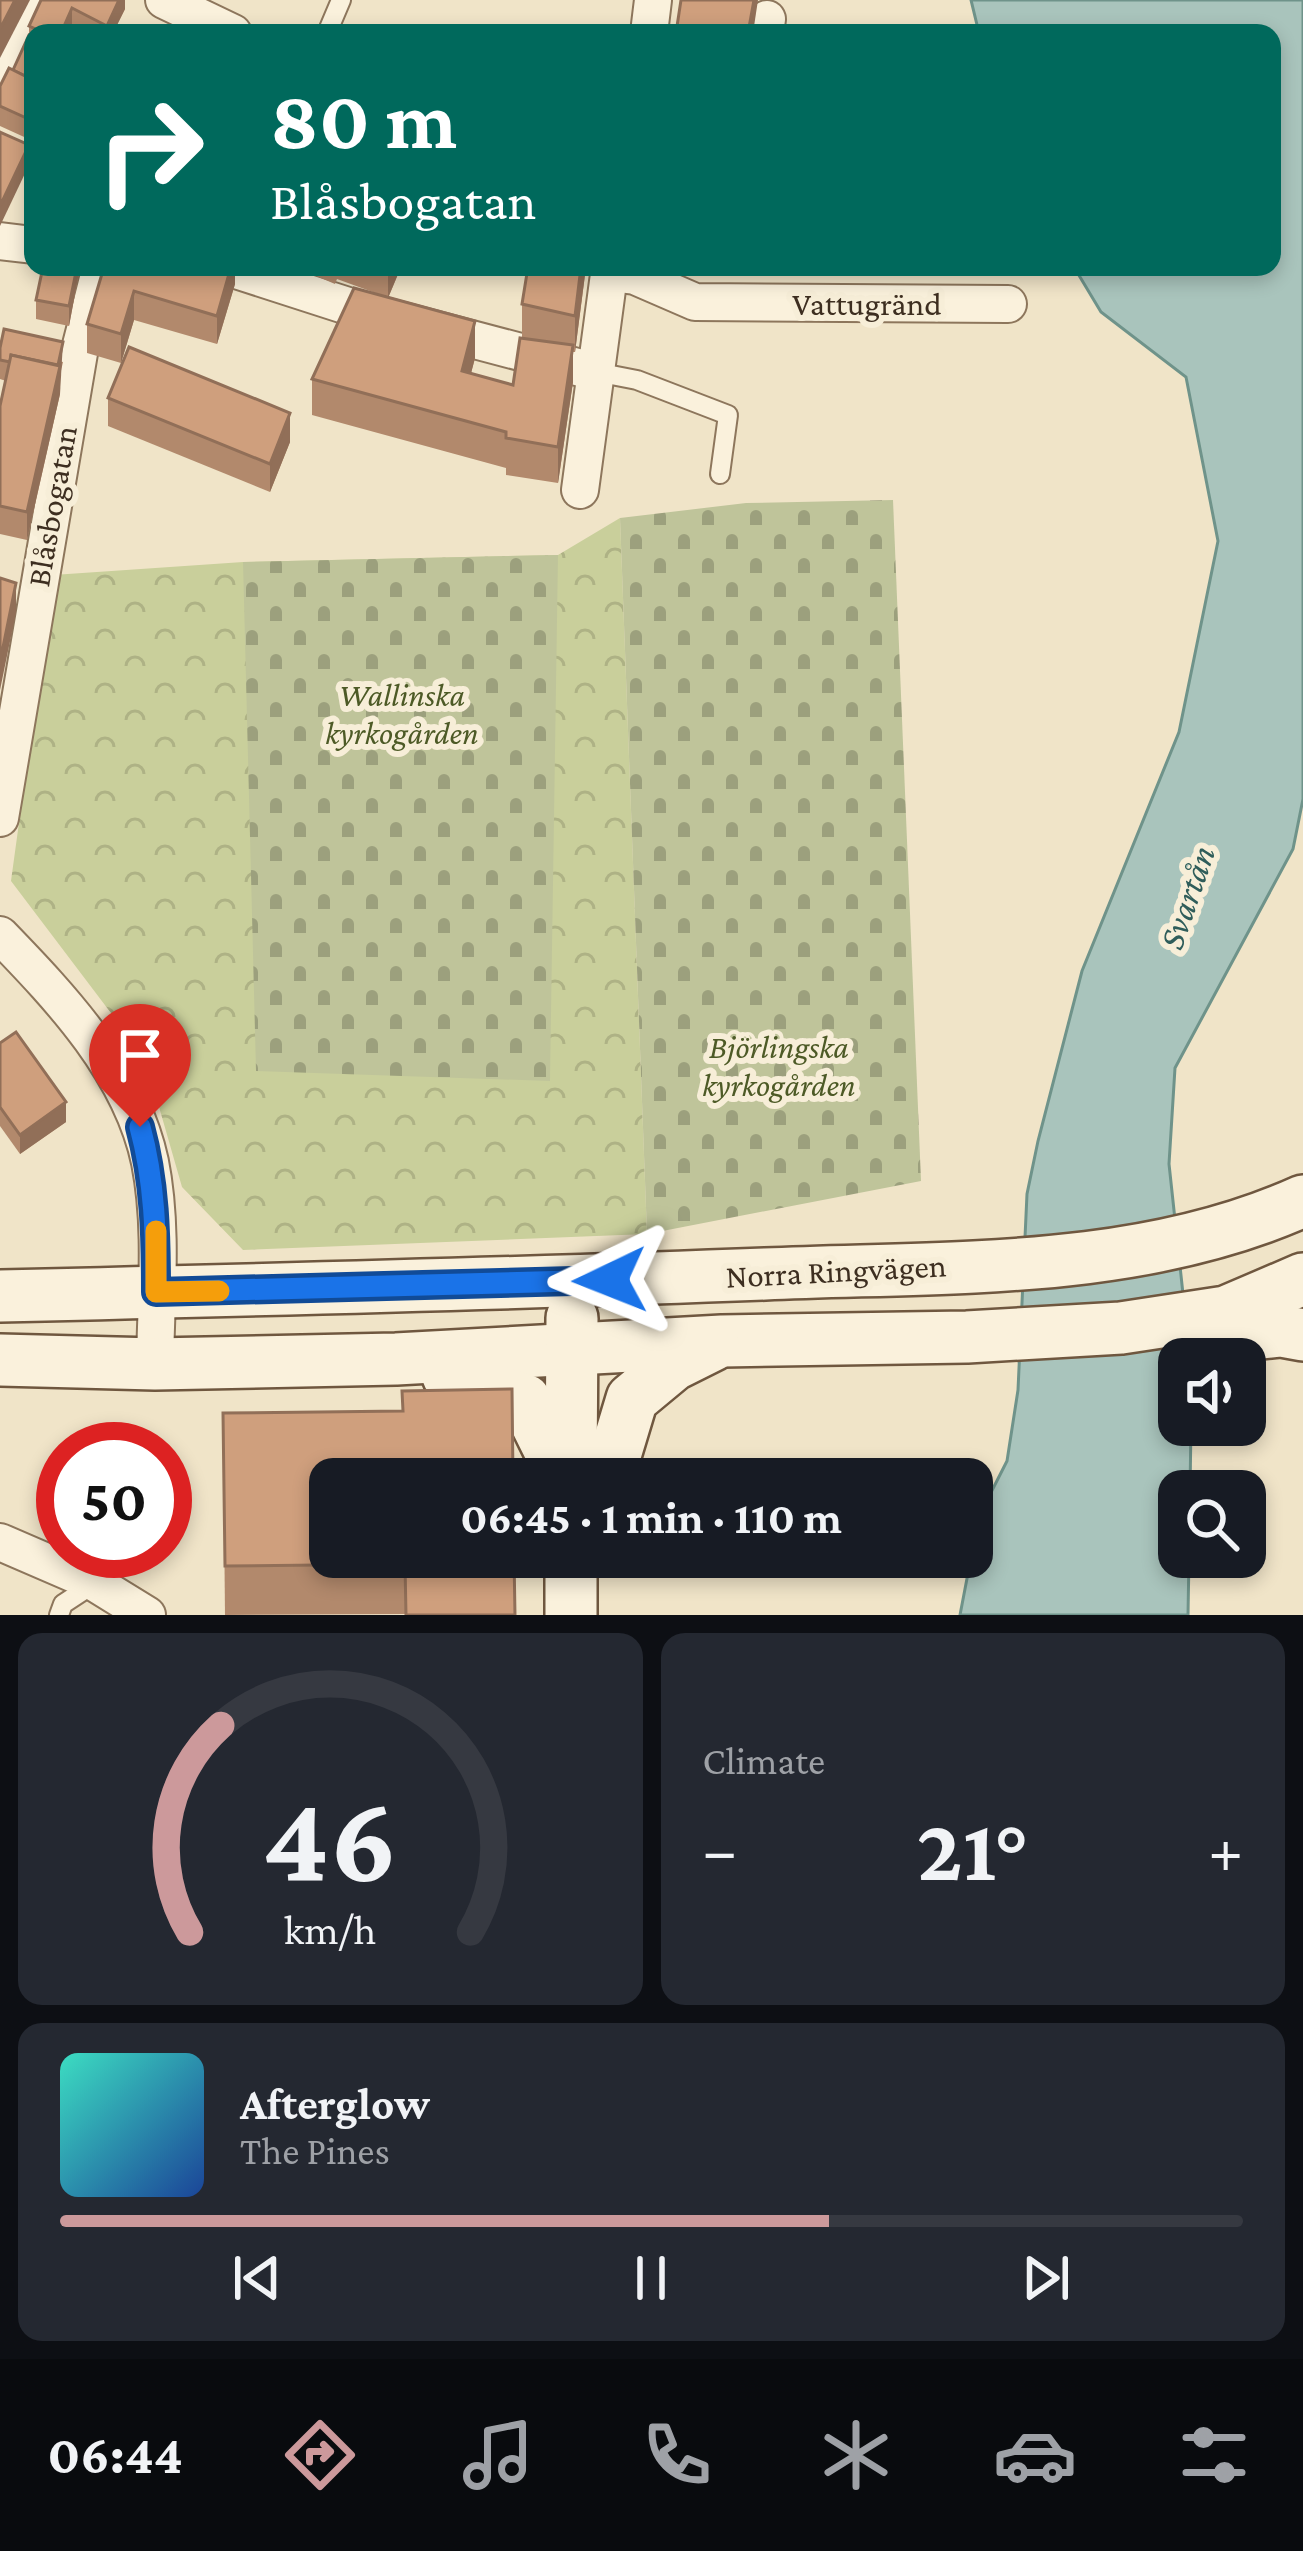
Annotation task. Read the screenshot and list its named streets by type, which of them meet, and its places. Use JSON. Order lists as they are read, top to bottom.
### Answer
{
  "streets": {
    "main road": ["Norra Ringvägen"],
    "street": ["Vattugränd", "Blåsbogatan"]
  },
  "water": ["Svartån"],
  "parks": ["Wallinska kyrkogården", "Björlingska kyrkogården"],
  "page": {
    "turn": ["80 m", "Blåsbogatan"],
    "limit": "50",
    "trip": "06:45 · 1 min · 110 m",
    "tile": "Climate",
    "heat": ["−", "21°", "+"],
    "song": ["Afterglow", "The Pines"],
    "tabs": "06:44",
    "gauge": ["46", "km/h"]
  }
}
